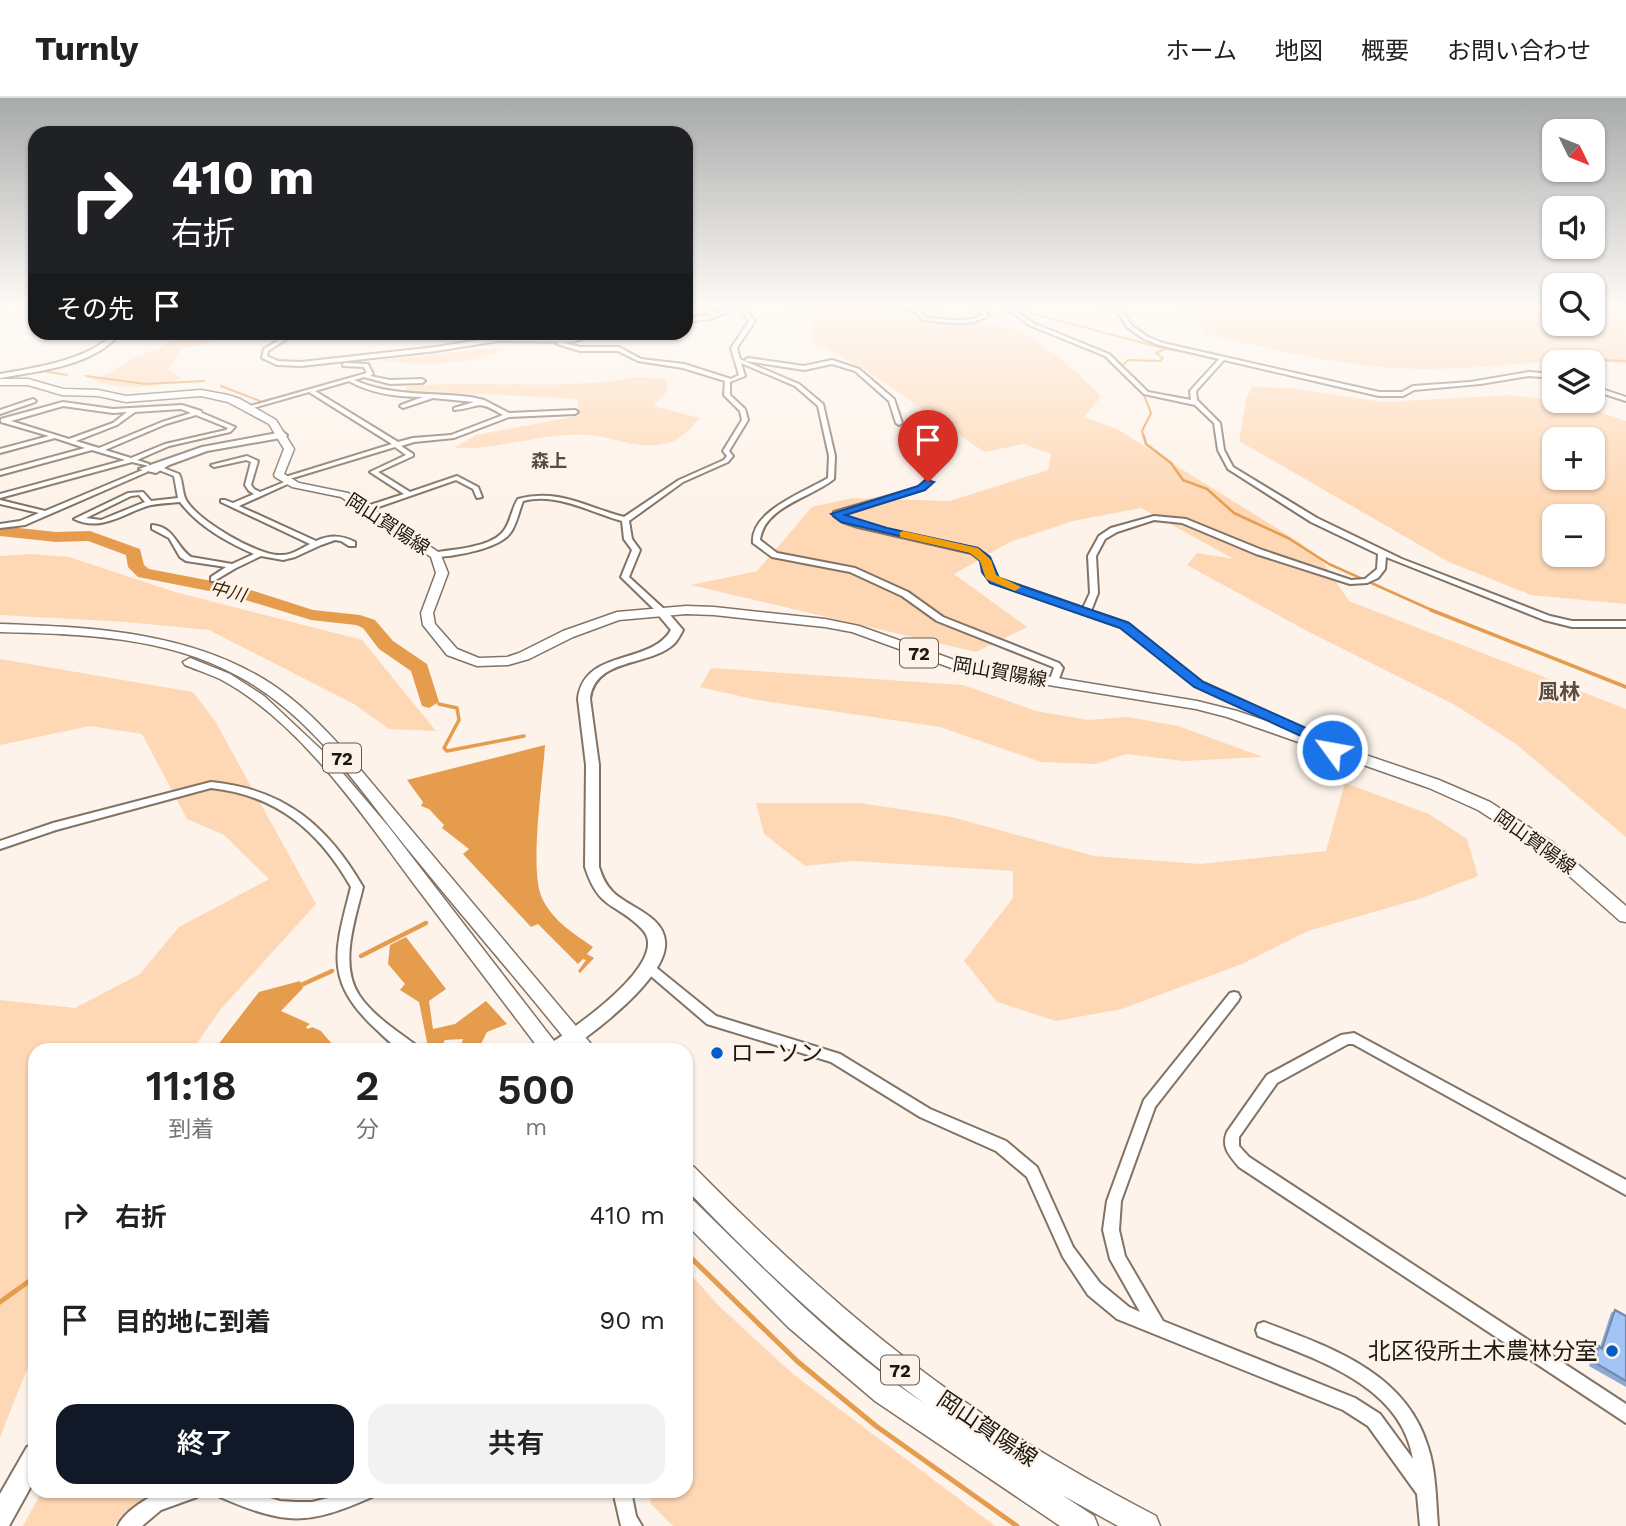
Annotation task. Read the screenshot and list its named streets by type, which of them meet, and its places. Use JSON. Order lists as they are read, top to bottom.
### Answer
{
  "streets": {
    "main road": ["岡山賀陽線", "72"]
  },
  "districts": ["森上", "風林"],
  "water": ["中川"],
  "places": ["ローソン", "北区役所土木農林分室"],
  "north": "bottom right",
  "page": {
    "header": "Turnly",
    "nav": [
      "ホーム",
      "地図",
      "概要",
      "お問い合わせ"
    ],
    "map_buttons": ["+", "−"],
    "turn": ["410 m", "右折"],
    "then": "その先",
    "eta": [
      "11:18",
      "到着",
      "2",
      "分",
      "500",
      "m"
    ],
    "list": [
      {
        "name": "右折",
        "value": "410 m"
      },
      {
        "name": "目的地に到着",
        "value": "90 m"
      }
    ],
    "buttons": ["終了", "共有"]
  }
}
